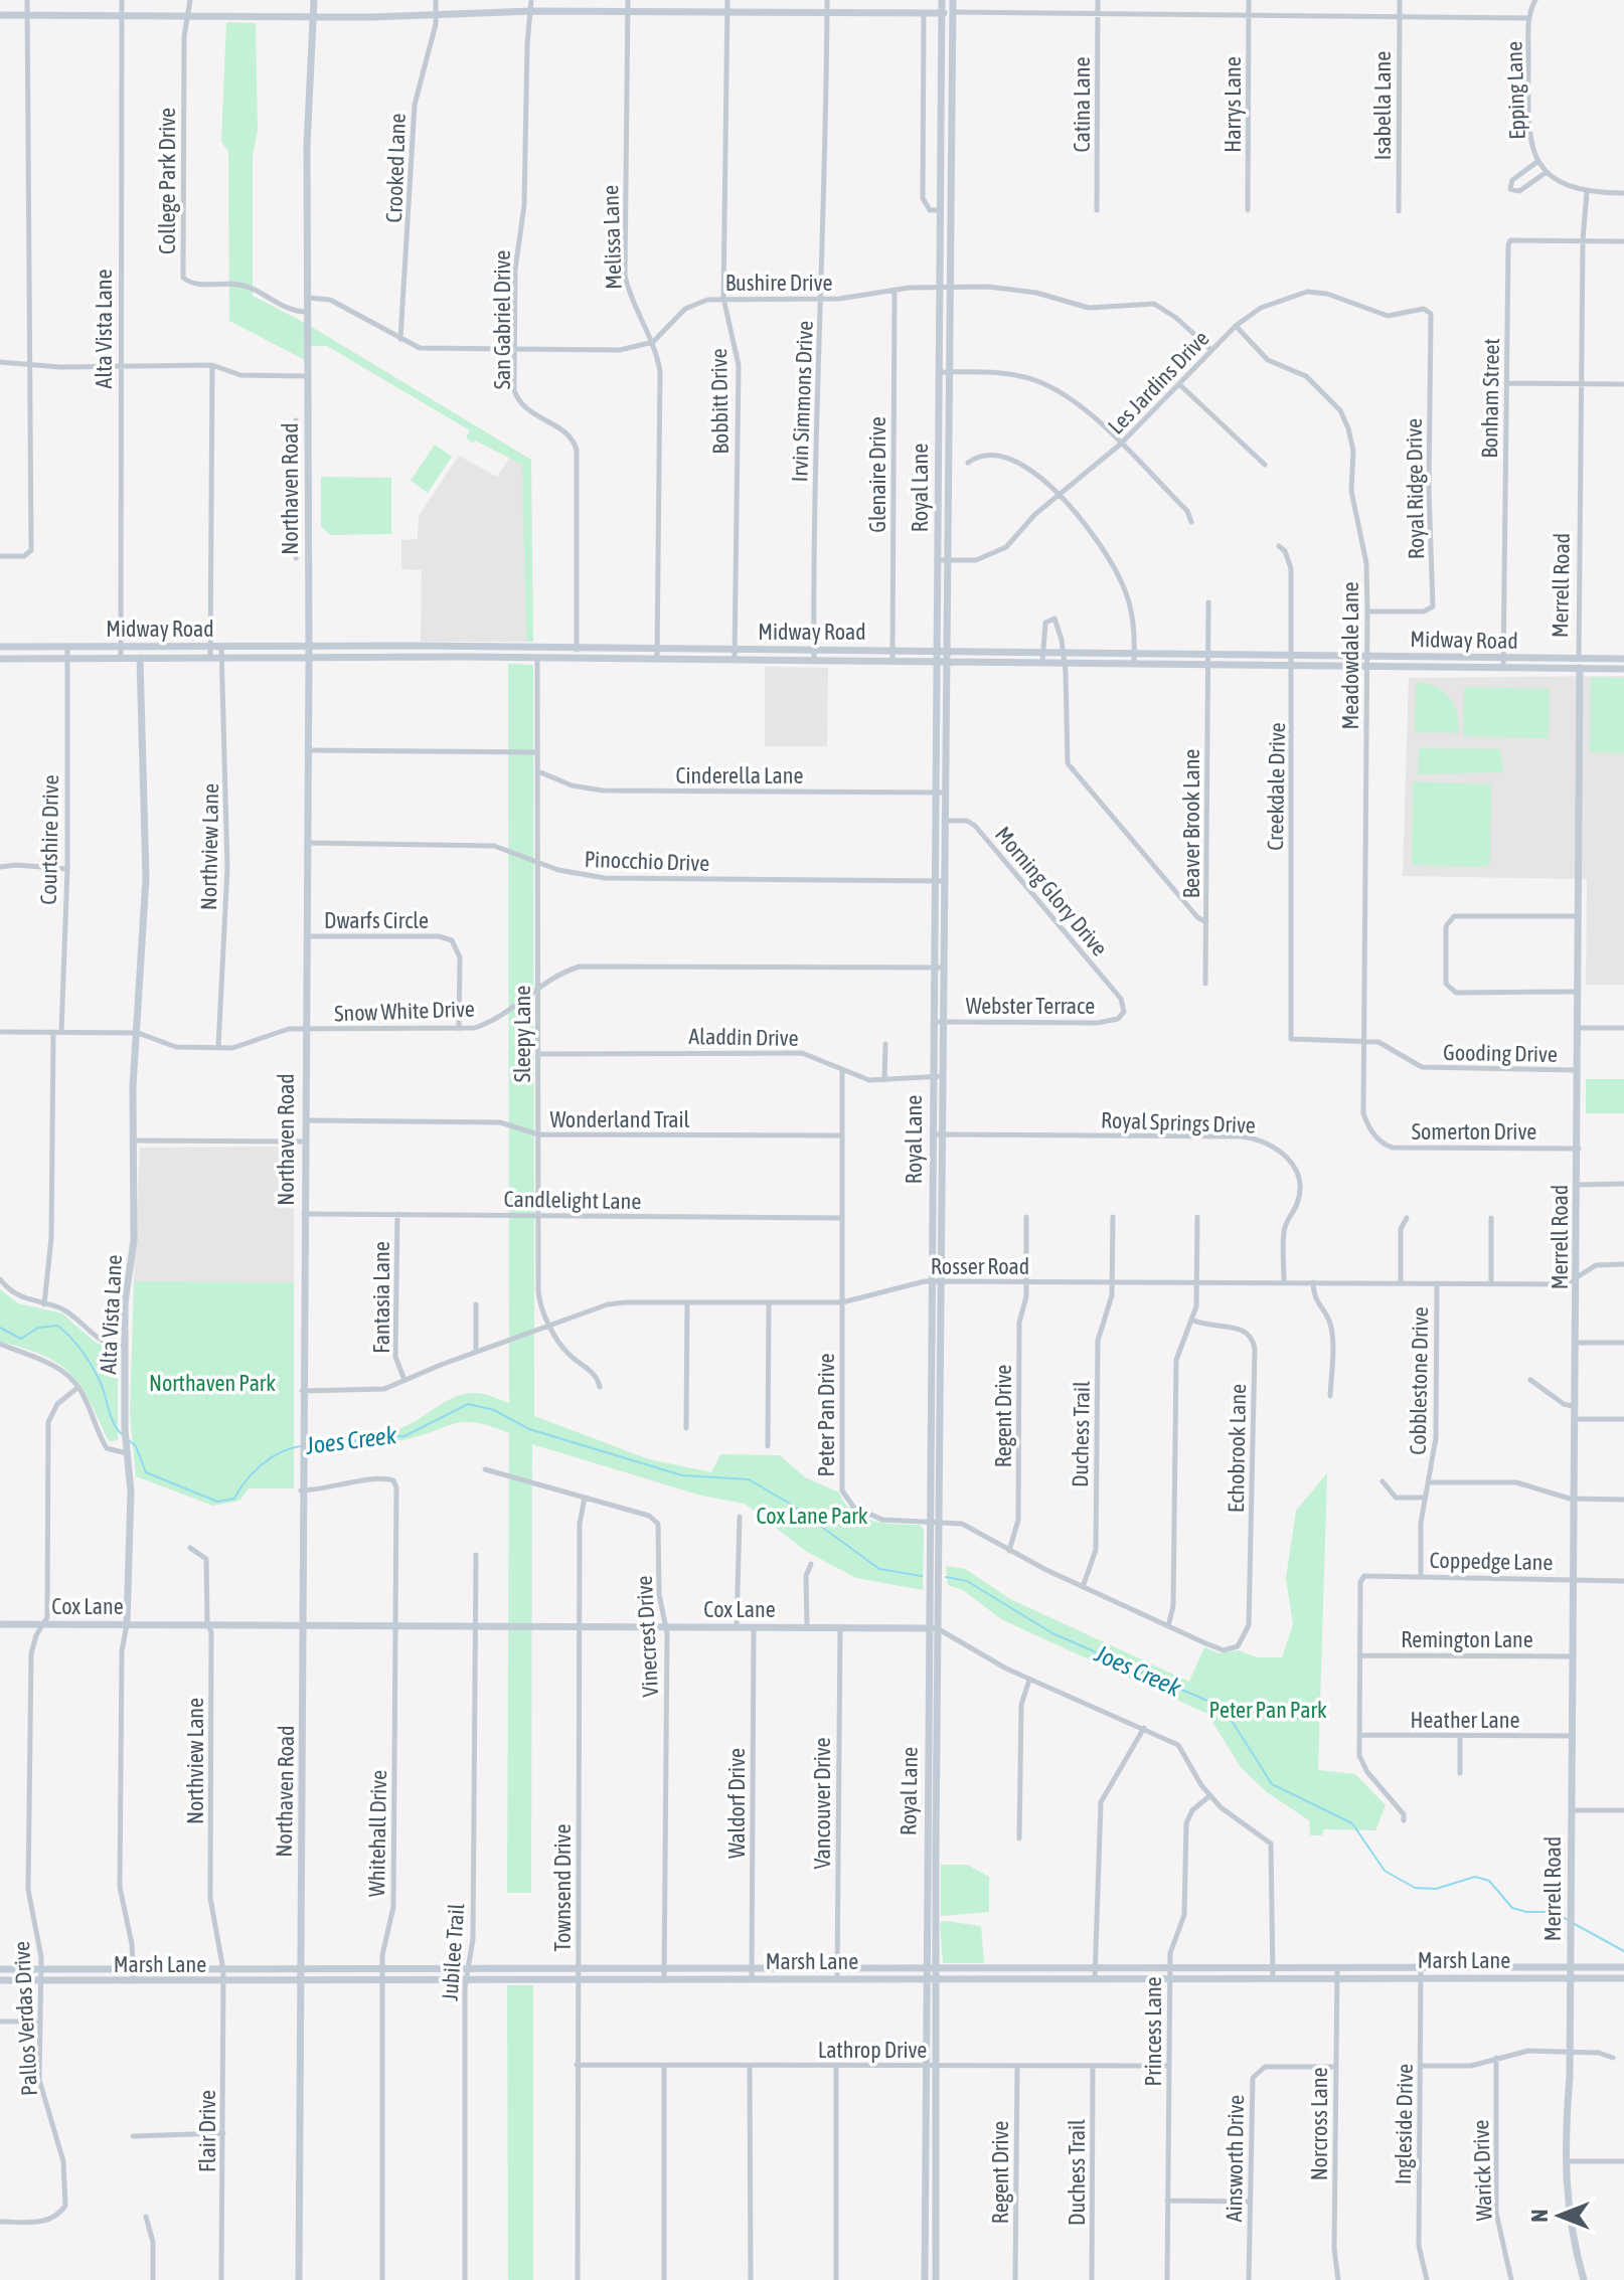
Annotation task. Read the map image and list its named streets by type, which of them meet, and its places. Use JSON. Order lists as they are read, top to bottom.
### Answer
{
  "streets": {
    "main road": [
      "Alta Vista Lane",
      "Royal Lane",
      "Northaven Road",
      "Merrell Road",
      "Midway Road",
      "Cox Lane",
      "Marsh Lane"
    ],
    "street": [
      "Epping Lane",
      "Catina Lane",
      "Harrys Lane",
      "Isabella Lane",
      "Crooked Lane",
      "College Park Drive",
      "Melissa Lane",
      "Bushire Drive",
      "San Gabriel Drive",
      "Les Jardins Drive",
      "Bonham Street",
      "Bobbitt Drive",
      "Irvin Simmons Drive",
      "Glenaire Drive",
      "Royal Ridge Drive",
      "Meadowdale Lane",
      "Cinderella Lane",
      "Creekdale Drive",
      "Beaver Brook Lane",
      "Courtshire Drive",
      "Northview Lane",
      "Pinocchio Drive",
      "Morning Glory Drive",
      "Dwarfs Circle",
      "Webster Terrace",
      "Snow White Drive",
      "Sleepy Lane",
      "Aladdin Drive",
      "Gooding Drive",
      "Wonderland Trail",
      "Royal Springs Drive",
      "Somerton Drive",
      "Candlelight Lane",
      "Rosser Road",
      "Fantasia Lane",
      "Cobblestone Drive",
      "Peter Pan Drive",
      "Regent Drive",
      "Duchess Trail",
      "Echobrook Lane",
      "Coppedge Lane",
      "Vinecrest Drive",
      "Remington Lane",
      "Heather Lane",
      "Waldorf Drive",
      "Vancouver Drive",
      "Whitehall Drive",
      "Townsend Drive",
      "Jubilee Trail",
      "Pallos Verdas Drive",
      "Princess Lane",
      "Lathrop Drive",
      "Norcross Lane",
      "Ingleside Drive",
      "Flair Drive",
      "Ainsworth Drive",
      "Warick Drive"
    ]
  },
  "crossings": [
    ["Epping Lane", "Merrell Road"],
    ["College Park Drive", "Northaven Road"],
    ["Melissa Lane", "Bushire Drive"],
    ["Melissa Lane", "Midway Road"],
    ["Bushire Drive", "Les Jardins Drive"],
    ["Bushire Drive", "Bobbitt Drive"],
    ["Bushire Drive", "Irvin Simmons Drive"],
    ["Bushire Drive", "Glenaire Drive"],
    ["Bushire Drive", "Royal Lane"],
    ["San Gabriel Drive", "Midway Road"],
    ["Alta Vista Lane", "Midway Road"],
    ["Alta Vista Lane", "Snow White Drive"],
    ["Alta Vista Lane", "Cox Lane"],
    ["Alta Vista Lane", "Marsh Lane"],
    ["Les Jardins Drive", "Royal Lane"],
    ["Les Jardins Drive", "Royal Ridge Drive"],
    ["Les Jardins Drive", "Meadowdale Lane"],
    ["Bonham Street", "Merrell Road"],
    ["Bonham Street", "Midway Road"],
    ["Bobbitt Drive", "Midway Road"],
    ["Irvin Simmons Drive", "Midway Road"],
    ["Glenaire Drive", "Midway Road"],
    ["Royal Lane", "Midway Road"],
    ["Royal Lane", "Cinderella Lane"],
    ["Royal Lane", "Pinocchio Drive"],
    ["Royal Lane", "Morning Glory Drive"],
    ["Royal Lane", "Webster Terrace"],
    ["Royal Lane", "Snow White Drive"],
    ["Royal Lane", "Aladdin Drive"],
    ["Royal Lane", "Royal Springs Drive"],
    ["Royal Lane", "Rosser Road"],
    ["Royal Lane", "Peter Pan Drive"],
    ["Royal Lane", "Cox Lane"],
    ["Royal Lane", "Marsh Lane"],
    ["Royal Lane", "Lathrop Drive"],
    ["Northaven Road", "Midway Road"],
    ["Northaven Road", "Pinocchio Drive"],
    ["Northaven Road", "Dwarfs Circle"],
    ["Northaven Road", "Snow White Drive"],
    ["Northaven Road", "Wonderland Trail"],
    ["Northaven Road", "Candlelight Lane"],
    ["Northaven Road", "Rosser Road"],
    ["Northaven Road", "Cox Lane"],
    ["Northaven Road", "Whitehall Drive"],
    ["Northaven Road", "Marsh Lane"],
    ["Royal Ridge Drive", "Meadowdale Lane"],
    ["Merrell Road", "Midway Road"],
    ["Merrell Road", "Gooding Drive"],
    ["Merrell Road", "Somerton Drive"],
    ["Merrell Road", "Rosser Road"],
    ["Merrell Road", "Coppedge Lane"],
    ["Merrell Road", "Remington Lane"],
    ["Merrell Road", "Heather Lane"],
    ["Merrell Road", "Marsh Lane"],
    ["Midway Road", "Meadowdale Lane"],
    ["Midway Road", "Creekdale Drive"],
    ["Midway Road", "Beaver Brook Lane"],
    ["Midway Road", "Courtshire Drive"],
    ["Midway Road", "Northview Lane"],
    ["Midway Road", "Sleepy Lane"],
    ["Meadowdale Lane", "Gooding Drive"],
    ["Meadowdale Lane", "Somerton Drive"],
    ["Cinderella Lane", "Sleepy Lane"],
    ["Creekdale Drive", "Gooding Drive"],
    ["Courtshire Drive", "Snow White Drive"],
    ["Northview Lane", "Snow White Drive"],
    ["Northview Lane", "Cox Lane"],
    ["Northview Lane", "Marsh Lane"],
    ["Northview Lane", "Flair Drive"],
    ["Pinocchio Drive", "Sleepy Lane"],
    ["Morning Glory Drive", "Webster Terrace"],
    ["Dwarfs Circle", "Snow White Drive"],
    ["Snow White Drive", "Sleepy Lane"],
    ["Sleepy Lane", "Aladdin Drive"],
    ["Sleepy Lane", "Wonderland Trail"],
    ["Sleepy Lane", "Candlelight Lane"],
    ["Sleepy Lane", "Rosser Road"],
    ["Aladdin Drive", "Peter Pan Drive"],
    ["Gooding Drive", "Somerton Drive"],
    ["Wonderland Trail", "Peter Pan Drive"],
    ["Royal Springs Drive", "Rosser Road"],
    ["Candlelight Lane", "Fantasia Lane"],
    ["Candlelight Lane", "Peter Pan Drive"],
    ["Rosser Road", "Fantasia Lane"],
    ["Rosser Road", "Cobblestone Drive"],
    ["Rosser Road", "Peter Pan Drive"],
    ["Rosser Road", "Regent Drive"],
    ["Rosser Road", "Duchess Trail"],
    ["Cobblestone Drive", "Coppedge Lane"],
    ["Peter Pan Drive", "Regent Drive"],
    ["Peter Pan Drive", "Duchess Trail"],
    ["Peter Pan Drive", "Echobrook Lane"],
    ["Regent Drive", "Lathrop Drive"],
    ["Duchess Trail", "Lathrop Drive"],
    ["Coppedge Lane", "Remington Lane"],
    ["Cox Lane", "Vinecrest Drive"],
    ["Cox Lane", "Waldorf Drive"],
    ["Cox Lane", "Vancouver Drive"],
    ["Cox Lane", "Whitehall Drive"],
    ["Cox Lane", "Townsend Drive"],
    ["Cox Lane", "Jubilee Trail"],
    ["Cox Lane", "Marsh Lane"],
    ["Cox Lane", "Pallos Verdas Drive"],
    ["Cox Lane", "Princess Lane"],
    ["Vinecrest Drive", "Townsend Drive"],
    ["Vinecrest Drive", "Marsh Lane"],
    ["Waldorf Drive", "Marsh Lane"],
    ["Vancouver Drive", "Marsh Lane"],
    ["Whitehall Drive", "Marsh Lane"],
    ["Townsend Drive", "Marsh Lane"],
    ["Townsend Drive", "Lathrop Drive"],
    ["Jubilee Trail", "Marsh Lane"],
    ["Marsh Lane", "Pallos Verdas Drive"],
    ["Marsh Lane", "Princess Lane"],
    ["Marsh Lane", "Norcross Lane"],
    ["Marsh Lane", "Ingleside Drive"],
    ["Marsh Lane", "Flair Drive"],
    ["Princess Lane", "Lathrop Drive"],
    ["Norcross Lane", "Ainsworth Drive"]
  ],
  "water": ["Joes Creek"],
  "parks": ["Northaven Park", "Cox Lane Park", "Peter Pan Park"],
  "north": "left"
}
